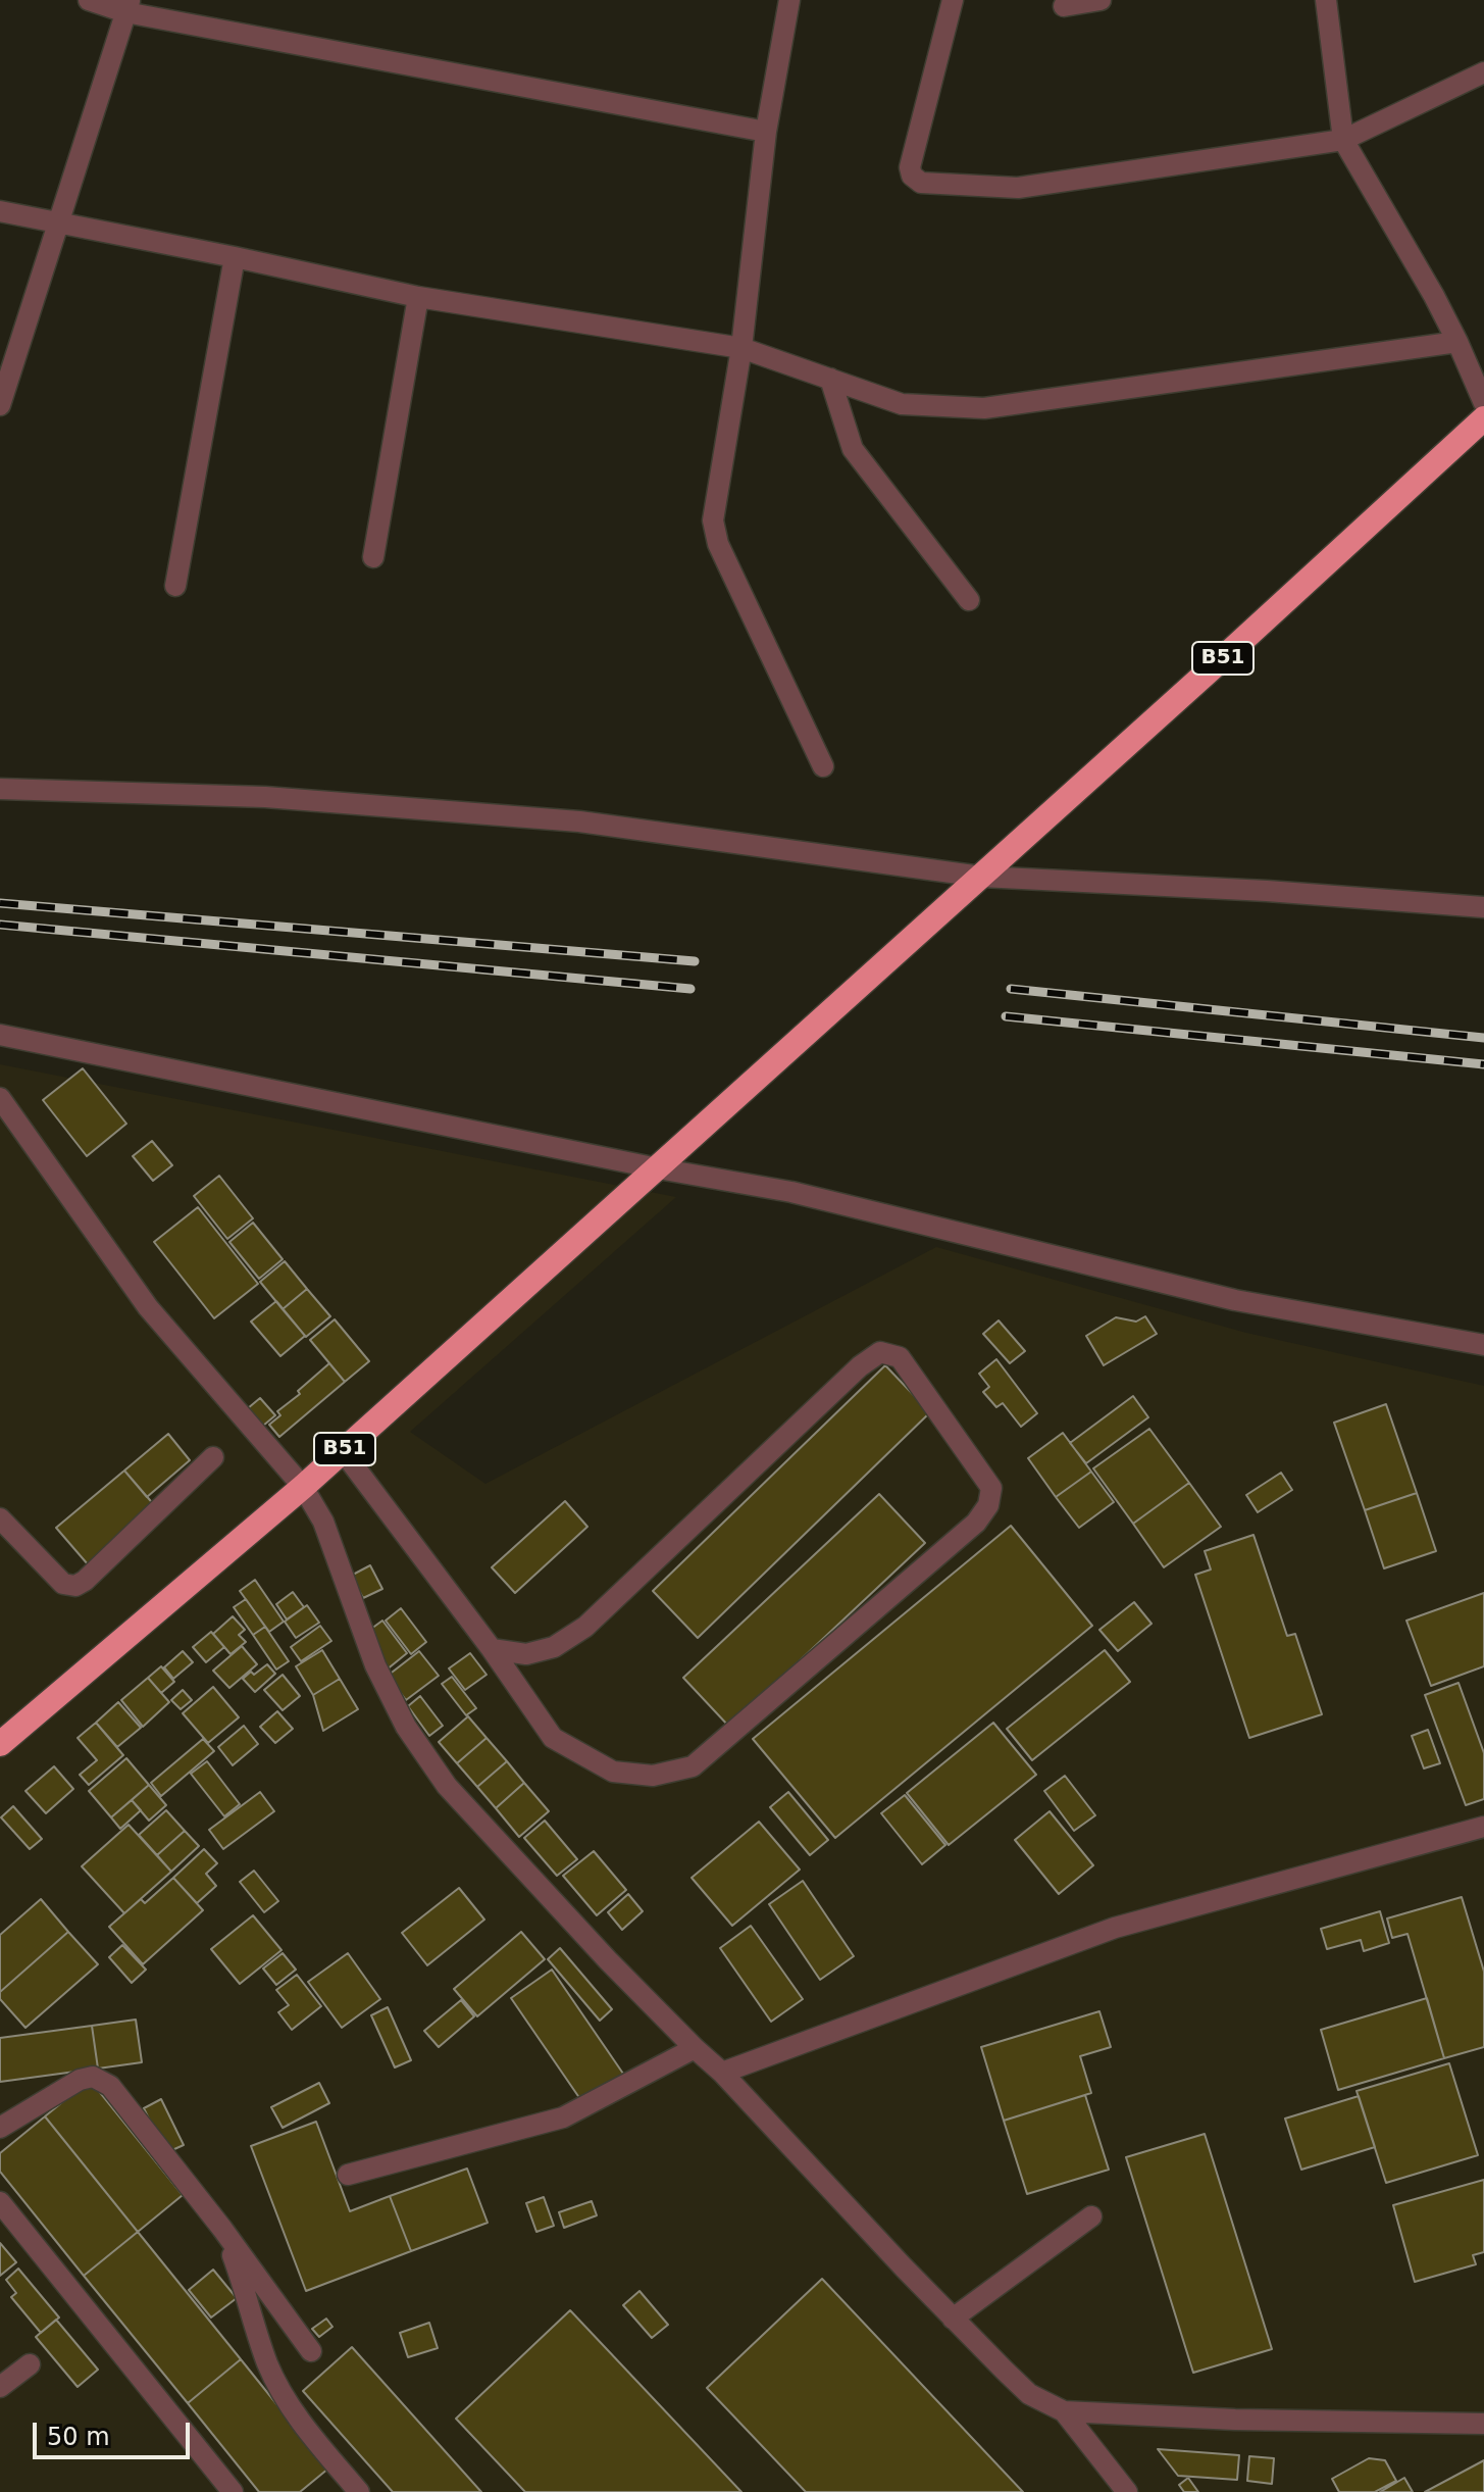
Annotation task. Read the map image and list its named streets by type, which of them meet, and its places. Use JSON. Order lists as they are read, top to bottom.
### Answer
{
  "streets": {
    "highway": ["B51"]
  },
  "scale_bar": "50 m"
}
